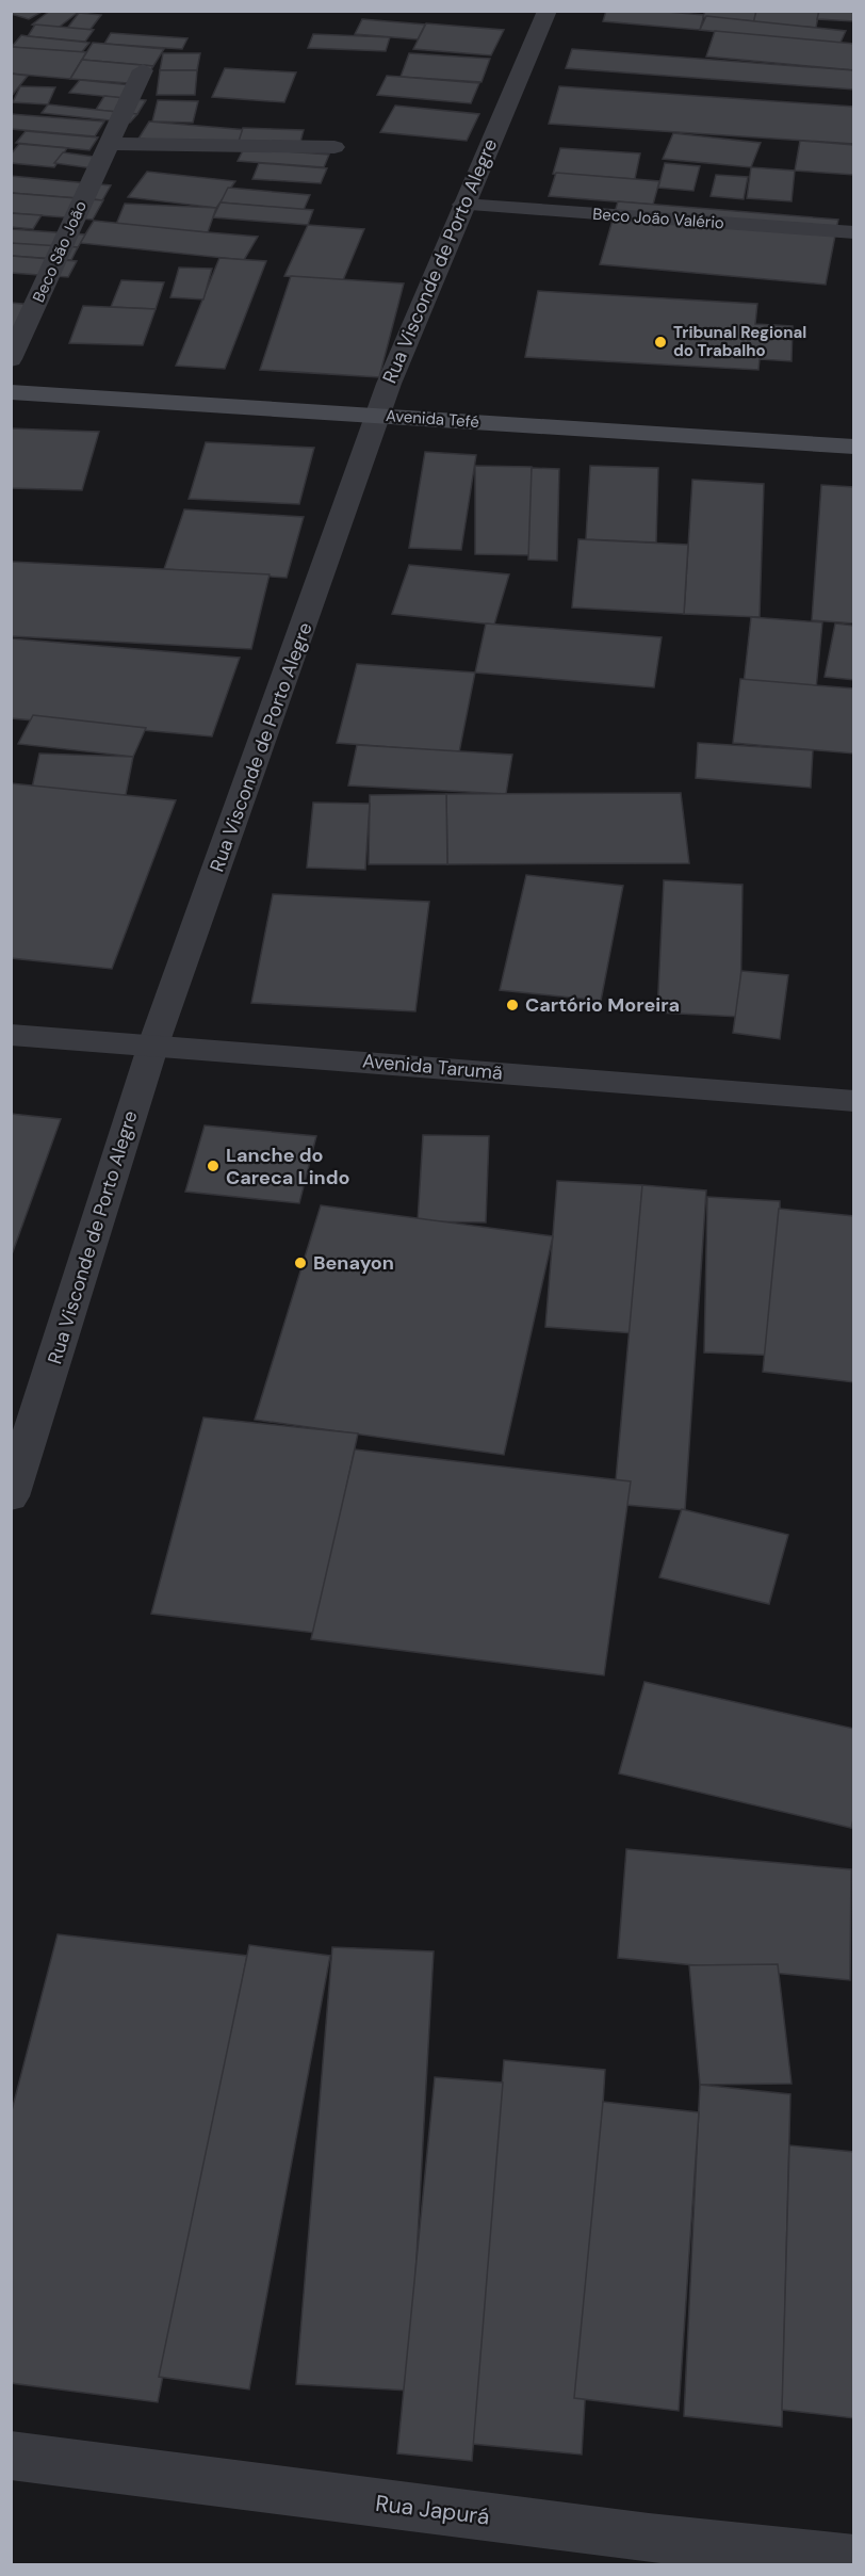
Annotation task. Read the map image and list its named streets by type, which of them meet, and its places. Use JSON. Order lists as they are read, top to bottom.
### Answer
{
  "streets": {
    "main road": ["Avenida Tefé"],
    "street": [
      "Beco João Valério",
      "Beco São João",
      "Rua Visconde de Porto Alegre",
      "Avenida Tarumã",
      "Rua Japurá"
    ]
  },
  "crossings": [
    ["Beco João Valério", "Rua Visconde de Porto Alegre"],
    ["Rua Visconde de Porto Alegre", "Avenida Tefé"],
    ["Rua Visconde de Porto Alegre", "Avenida Tarumã"]
  ],
  "places": [
    "Tribunal Regional do Trabalho",
    "Cartório Moreira",
    "Lanche do Careca Lindo",
    "Benayon"
  ]
}
